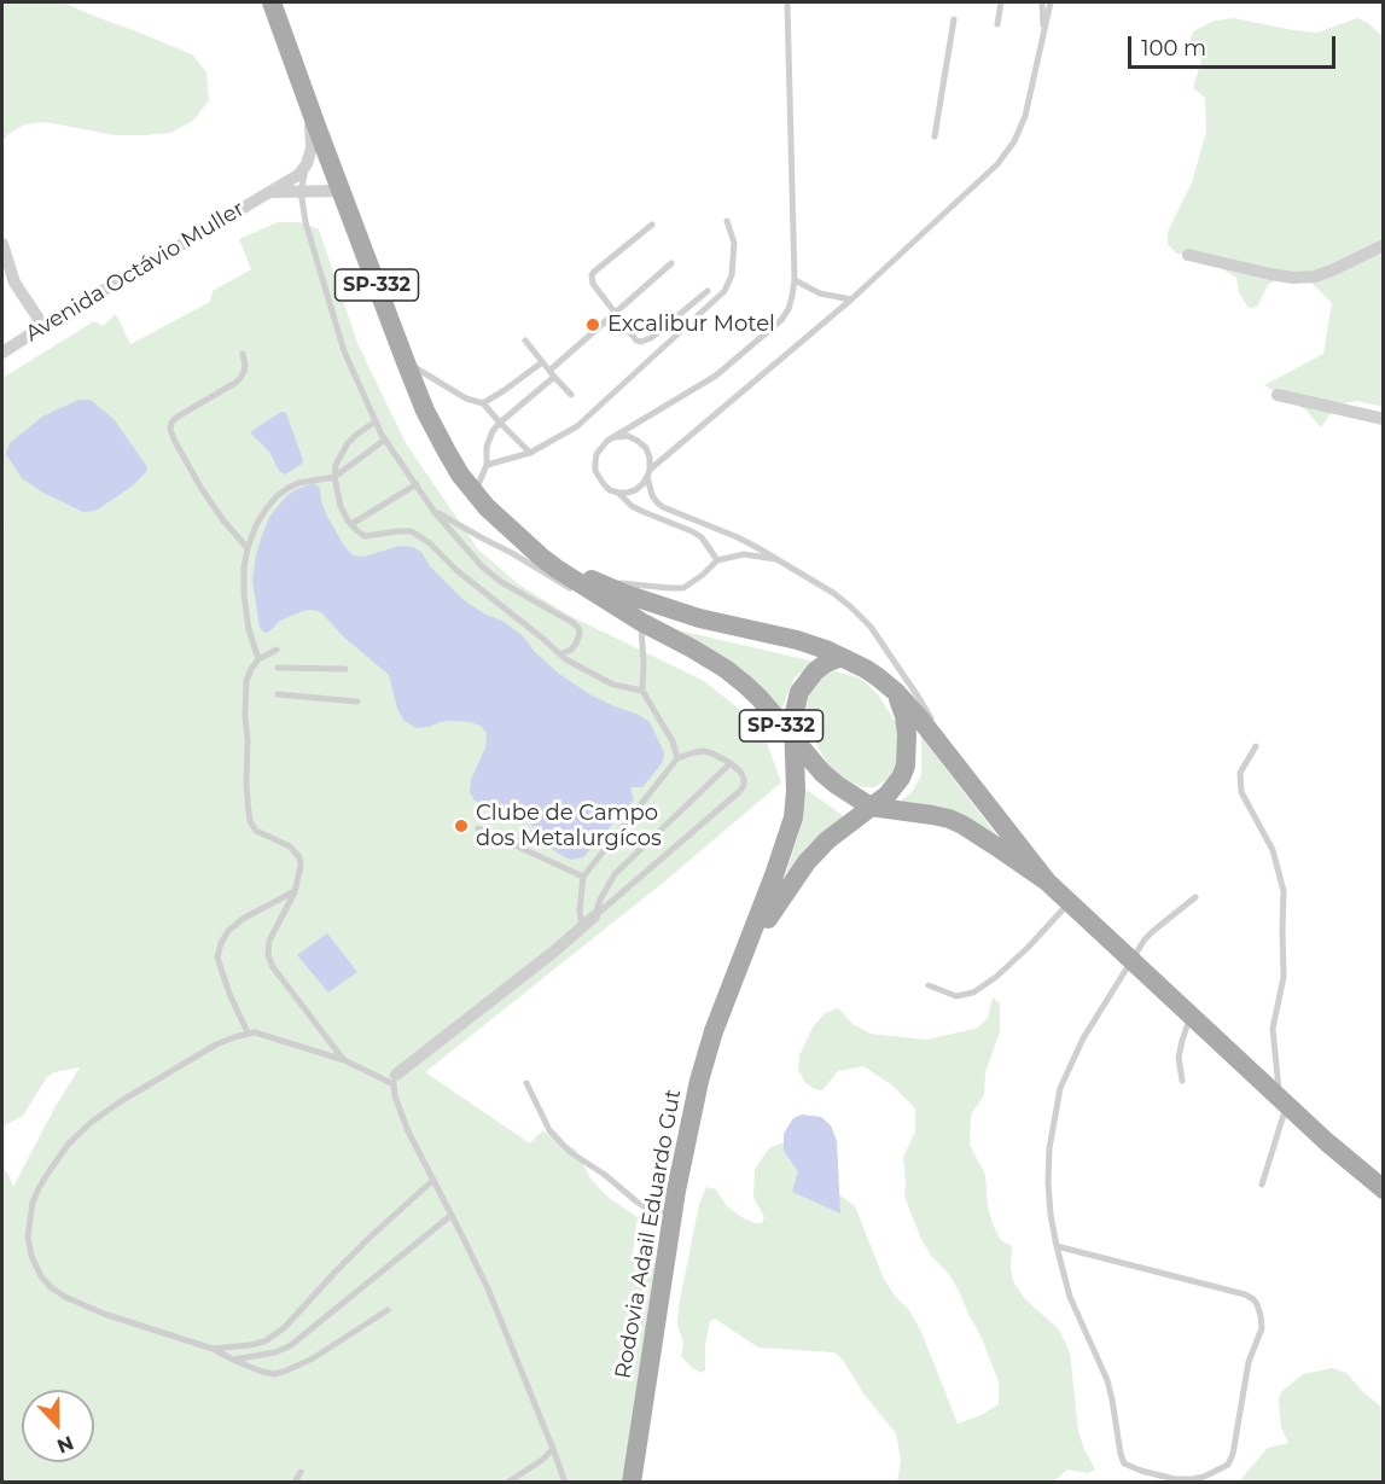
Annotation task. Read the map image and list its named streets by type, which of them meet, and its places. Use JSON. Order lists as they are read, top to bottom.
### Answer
{
  "streets": {
    "main road": ["SP-332", "Rodovia Adail Eduardo Gut"],
    "street": ["Avenida Octávio Muller"]
  },
  "crossings": [
    ["SP-332", "Rodovia Adail Eduardo Gut"]
  ],
  "places": ["Excalibur Motel", "Clube de Campo dos Metalurgícos"],
  "scale_bar": "100 m",
  "north": "bottom"
}
